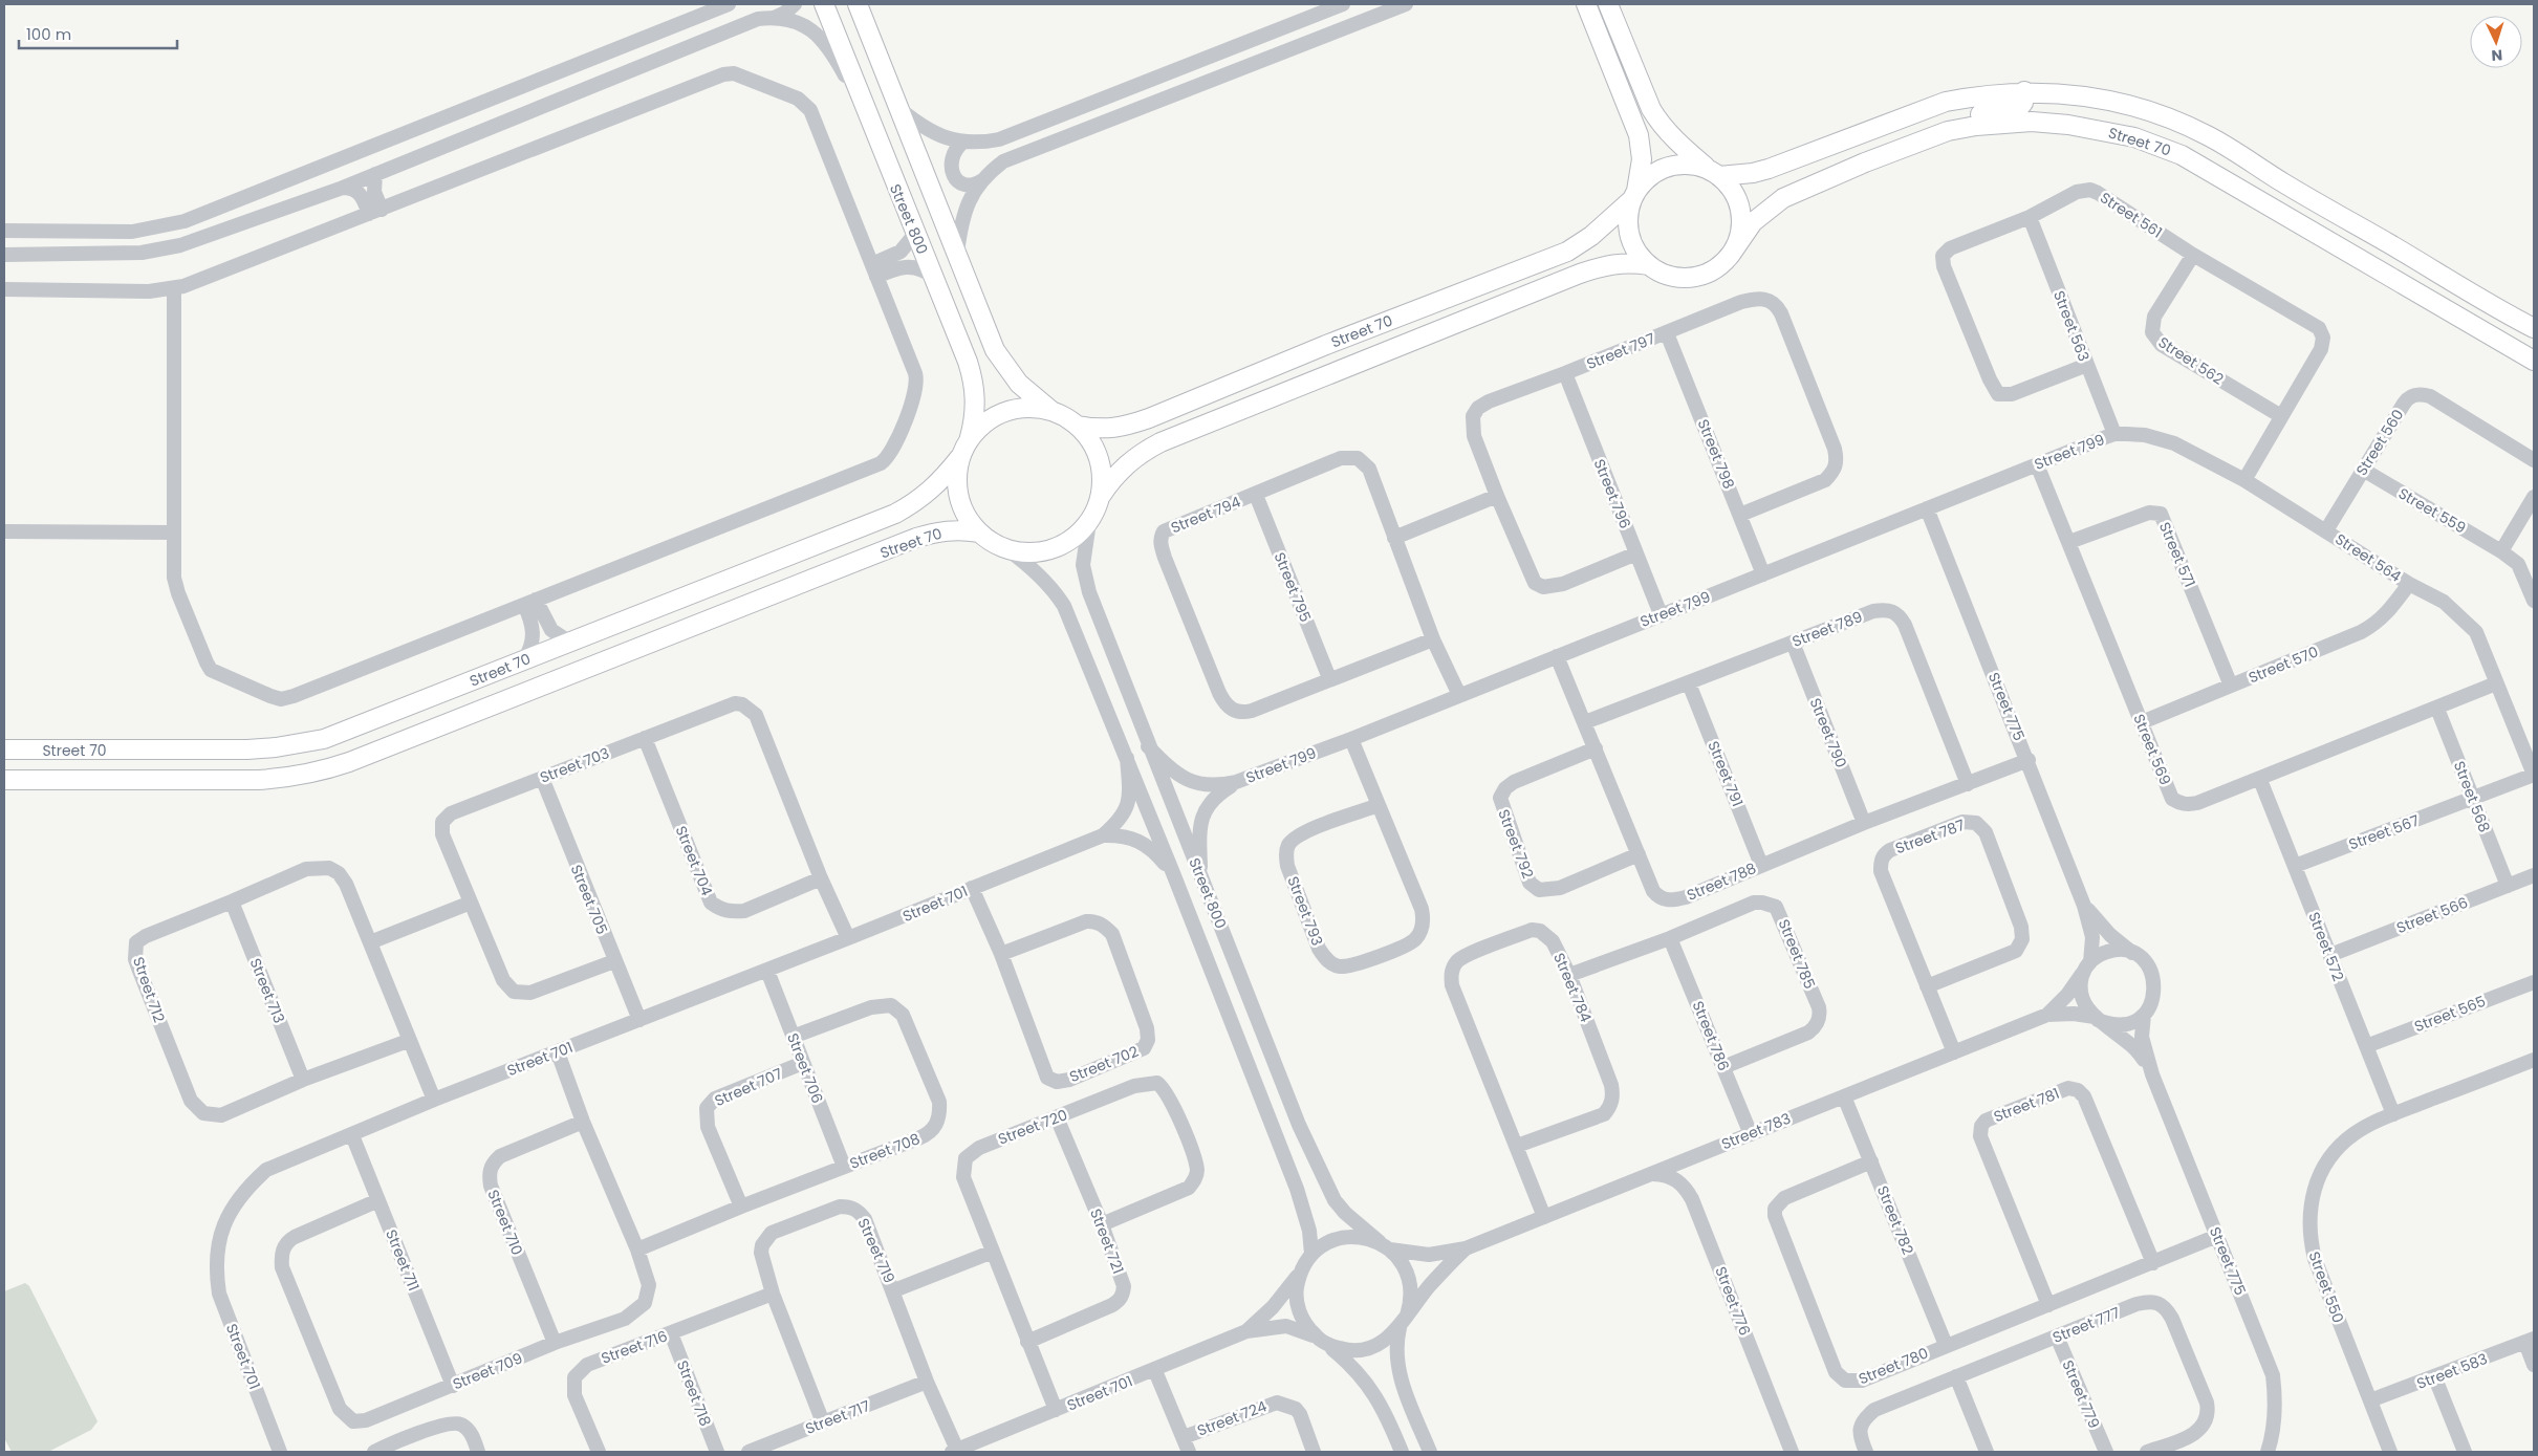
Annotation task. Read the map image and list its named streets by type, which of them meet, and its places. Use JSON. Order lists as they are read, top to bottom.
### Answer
{
  "streets": {
    "main road": ["Street 70", "Street 800"],
    "street": [
      "Street 561",
      "Street 563",
      "Street 797",
      "Street 562",
      "Street 560",
      "Street 799",
      "Street 798",
      "Street 796",
      "Street 559",
      "Street 794",
      "Street 571",
      "Street 564",
      "Street 795",
      "Street 789",
      "Street 570",
      "Street 775",
      "Street 790",
      "Street 569",
      "Street 703",
      "Street 791",
      "Street 568",
      "Street 567",
      "Street 787",
      "Street 792",
      "Street 704",
      "Street 788",
      "Street 705",
      "Street 701",
      "Street 793",
      "Street 566",
      "Street 572",
      "Street 785",
      "Street 784",
      "Street 712",
      "Street 713",
      "Street 565",
      "Street 786",
      "Street 702",
      "Street 706",
      "Street 707",
      "Street 781",
      "Street 720",
      "Street 783",
      "Street 708",
      "Street 782",
      "Street 710",
      "Street 721",
      "Street 719",
      "Street 711",
      "Street 550",
      "Street 776",
      "Street 777",
      "Street 716",
      "Street 780",
      "Street 709",
      "Street 583",
      "Street 718",
      "Street 779",
      "Street 717",
      "Street 724"
    ]
  },
  "crossings": [
    ["Street 70", "Street 800"],
    ["Street 561", "Street 563"],
    ["Street 561", "Street 562"],
    ["Street 561", "Street 564"],
    ["Street 800", "Street 799"],
    ["Street 800", "Street 701"],
    ["Street 800", "Street 783"],
    ["Street 563", "Street 799"],
    ["Street 563", "Street 564"],
    ["Street 797", "Street 798"],
    ["Street 797", "Street 796"],
    ["Street 560", "Street 559"],
    ["Street 560", "Street 564"],
    ["Street 799", "Street 798"],
    ["Street 799", "Street 796"],
    ["Street 799", "Street 794"],
    ["Street 799", "Street 564"],
    ["Street 799", "Street 775"],
    ["Street 799", "Street 569"],
    ["Street 799", "Street 788"],
    ["Street 799", "Street 793"],
    ["Street 794", "Street 795"],
    ["Street 571", "Street 570"],
    ["Street 571", "Street 569"],
    ["Street 564", "Street 570"],
    ["Street 564", "Street 569"],
    ["Street 564", "Street 567"],
    ["Street 789", "Street 790"],
    ["Street 789", "Street 791"],
    ["Street 789", "Street 788"],
    ["Street 570", "Street 569"],
    ["Street 775", "Street 788"],
    ["Street 775", "Street 783"],
    ["Street 775", "Street 780"],
    ["Street 790", "Street 788"],
    ["Street 569", "Street 568"],
    ["Street 569", "Street 572"],
    ["Street 703", "Street 704"],
    ["Street 703", "Street 705"],
    ["Street 703", "Street 701"],
    ["Street 791", "Street 788"],
    ["Street 568", "Street 567"],
    ["Street 568", "Street 566"],
    ["Street 567", "Street 572"],
    ["Street 787", "Street 783"],
    ["Street 792", "Street 788"],
    ["Street 705", "Street 701"],
    ["Street 701", "Street 712"],
    ["Street 701", "Street 702"],
    ["Street 701", "Street 706"],
    ["Street 701", "Street 720"],
    ["Street 701", "Street 783"],
    ["Street 701", "Street 719"],
    ["Street 701", "Street 711"],
    ["Street 701", "Street 709"],
    ["Street 566", "Street 572"],
    ["Street 572", "Street 565"],
    ["Street 572", "Street 550"],
    ["Street 785", "Street 784"],
    ["Street 785", "Street 786"],
    ["Street 784", "Street 783"],
    ["Street 712", "Street 713"],
    ["Street 786", "Street 783"],
    ["Street 706", "Street 707"],
    ["Street 706", "Street 708"],
    ["Street 707", "Street 708"],
    ["Street 781", "Street 780"],
    ["Street 720", "Street 721"],
    ["Street 783", "Street 782"],
    ["Street 783", "Street 776"],
    ["Street 708", "Street 709"],
    ["Street 782", "Street 780"],
    ["Street 710", "Street 709"],
    ["Street 719", "Street 716"],
    ["Street 719", "Street 717"],
    ["Street 711", "Street 709"],
    ["Street 550", "Street 583"],
    ["Street 777", "Street 779"],
    ["Street 716", "Street 718"]
  ],
  "scale_bar": "100 m",
  "north": "bottom"
}
